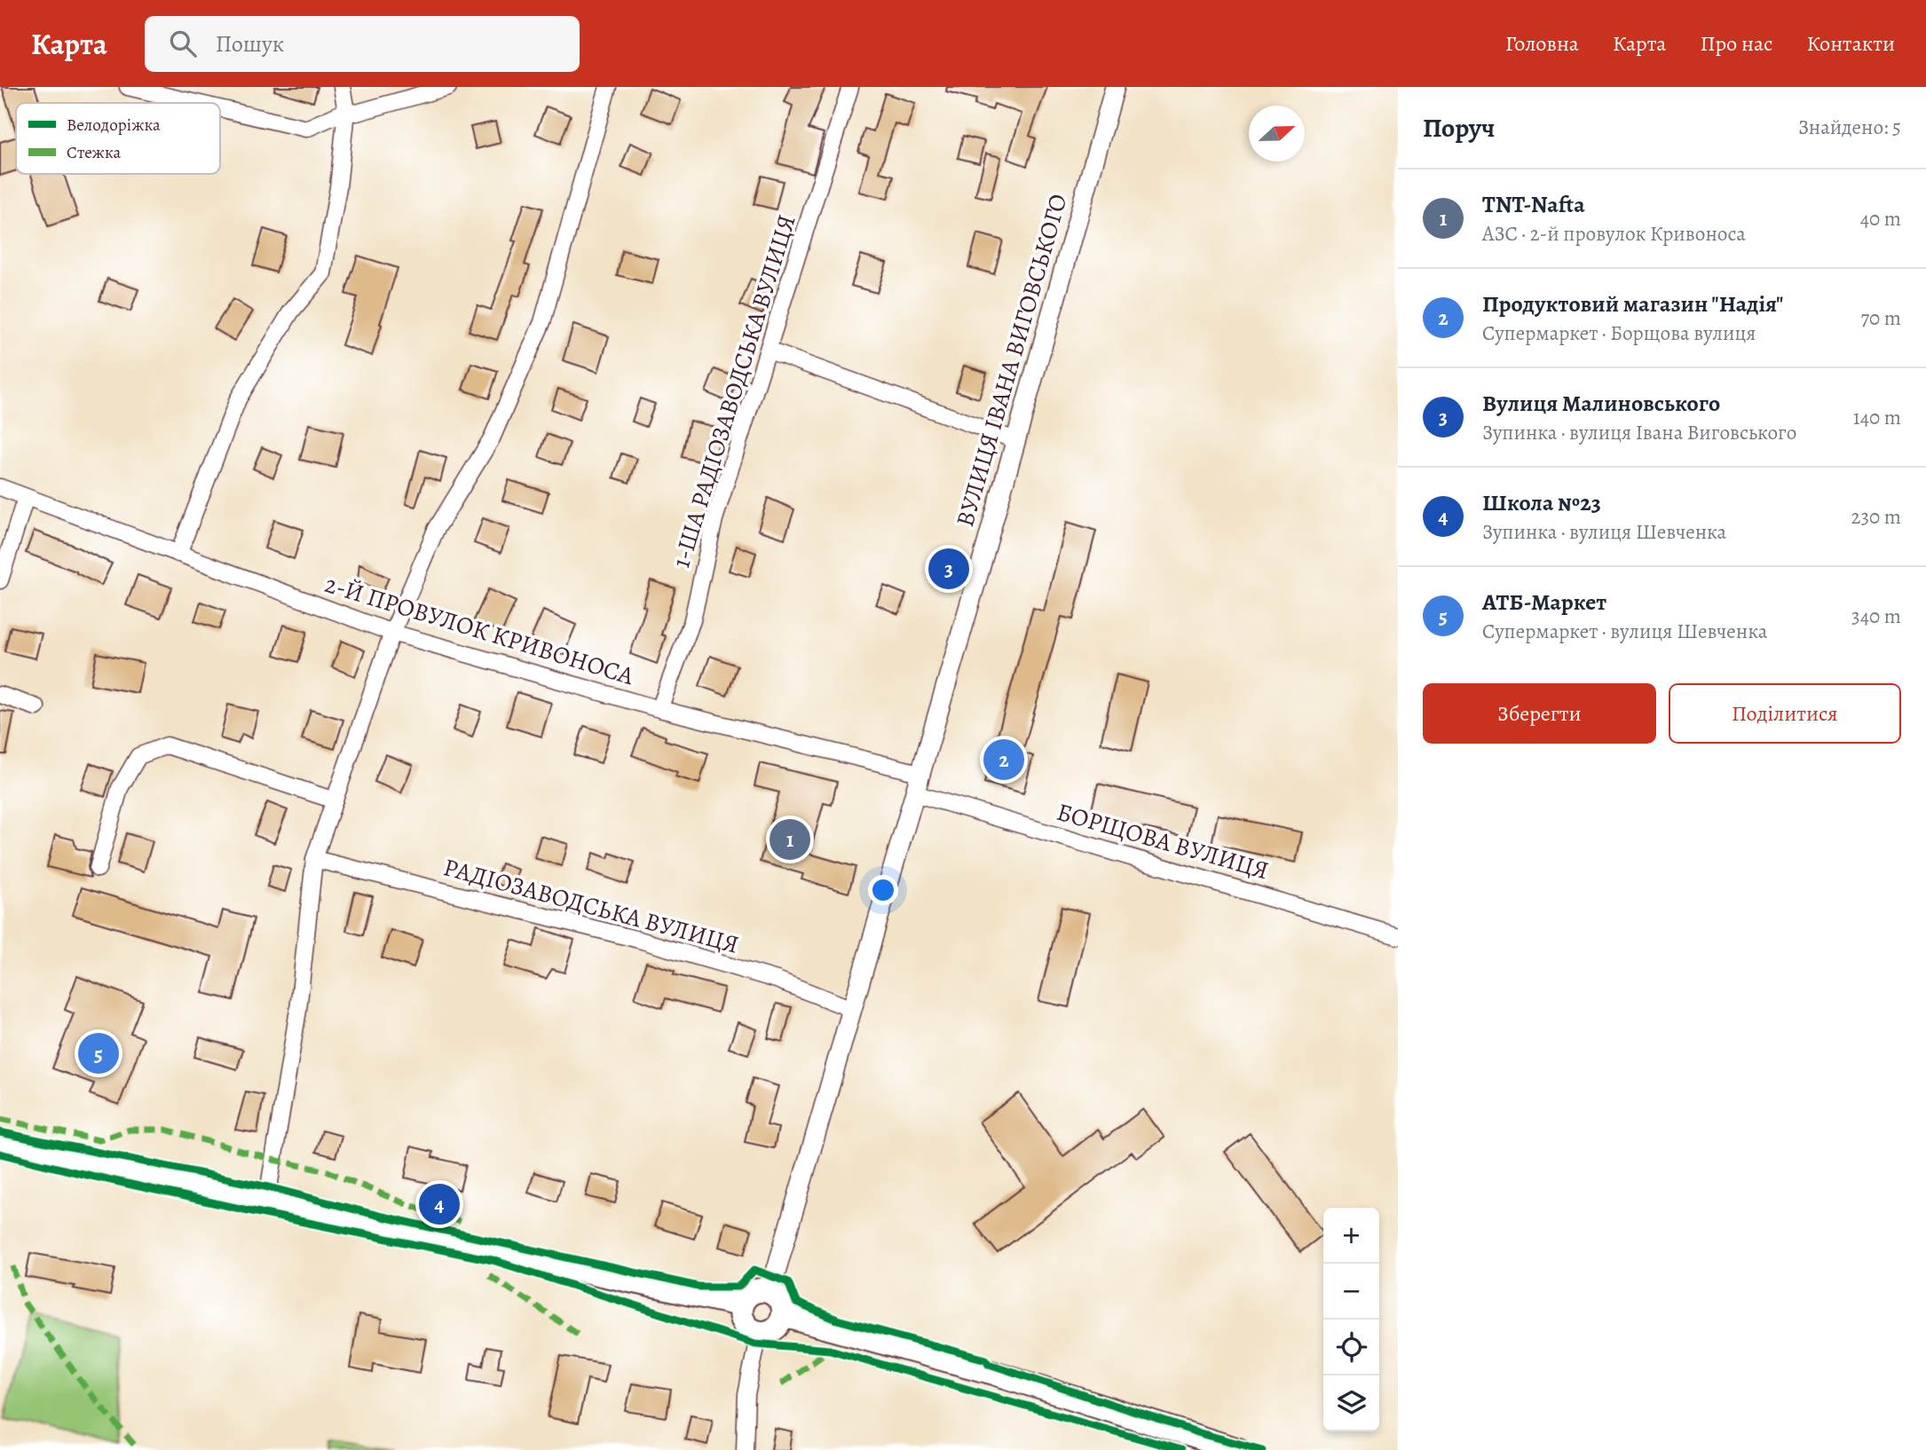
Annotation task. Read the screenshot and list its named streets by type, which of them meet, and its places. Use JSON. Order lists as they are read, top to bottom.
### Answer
{
  "streets": {
    "street": [
      "ВУЛИЦЯ ІВАНА ВИГОВСЬКОГО",
      "1-ША РАДІОЗАВОДСЬКА ВУЛИЦЯ",
      "2-Й ПРОВУЛОК КРИВОНОСА",
      "БОРЩОВА ВУЛИЦЯ",
      "РАДІОЗАВОДСЬКА ВУЛИЦЯ"
    ]
  },
  "crossings": [
    ["ВУЛИЦЯ ІВАНА ВИГОВСЬКОГО", "2-Й ПРОВУЛОК КРИВОНОСА"],
    ["ВУЛИЦЯ ІВАНА ВИГОВСЬКОГО", "БОРЩОВА ВУЛИЦЯ"],
    ["ВУЛИЦЯ ІВАНА ВИГОВСЬКОГО", "РАДІОЗАВОДСЬКА ВУЛИЦЯ"],
    ["1-ША РАДІОЗАВОДСЬКА ВУЛИЦЯ", "2-Й ПРОВУЛОК КРИВОНОСА"]
  ],
  "legend": ["Велодоріжка", "Стежка"],
  "north": "right",
  "page": {
    "header": "Карта",
    "search": "Пошук",
    "nav": [
      "Головна",
      "Карта",
      "Про нас",
      "Контакти"
    ],
    "heading": ["Поруч", "Знайдено: 5"],
    "list": [
      {
        "mark": "1",
        "name": "TNT-Nafta",
        "note": "АЗС · 2-й провулок Кривоноса",
        "value": "40 m"
      },
      {
        "mark": "2",
        "name": "Продуктовий магазин \"Надія\"",
        "note": "Супермаркет · Борщова вулиця",
        "value": "70 m"
      },
      {
        "mark": "3",
        "name": "Вулиця Малиновського",
        "note": "Зупинка · вулиця Івана Виговського",
        "value": "140 m"
      },
      {
        "mark": "4",
        "name": "Школа №23",
        "note": "Зупинка · вулиця Шевченка",
        "value": "230 m"
      },
      {
        "mark": "5",
        "name": "АТБ-Маркет",
        "note": "Супермаркет · вулиця Шевченка",
        "value": "340 m"
      }
    ],
    "pins": [
      "3",
      "2",
      "1",
      "5",
      "4"
    ],
    "buttons": ["Зберегти", "Поділитися"],
    "map_buttons": ["+", "−"]
  }
}
